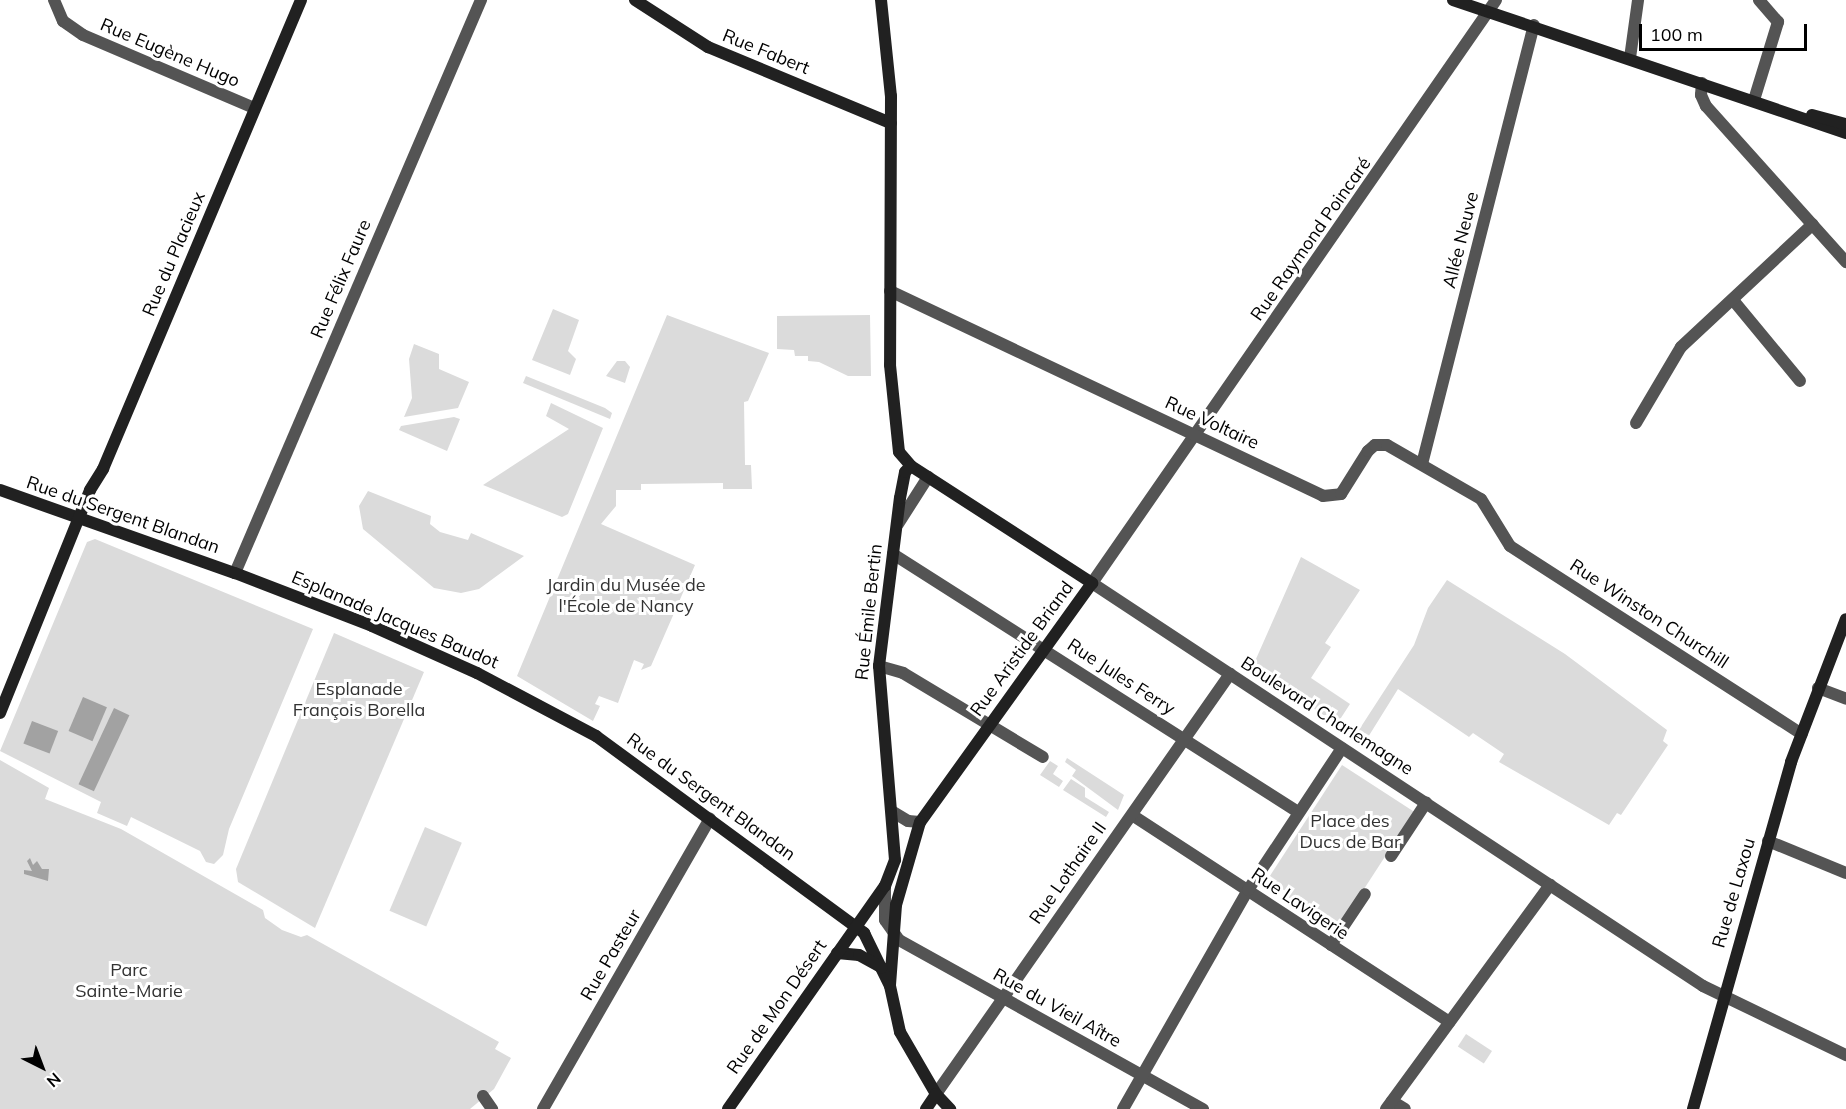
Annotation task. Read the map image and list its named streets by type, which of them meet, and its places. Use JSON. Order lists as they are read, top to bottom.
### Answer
{
  "streets": {
    "main road": [
      "Rue Fabert",
      "Rue du Placieux",
      "Rue du Sergent Blandan",
      "Rue Émile Bertin",
      "Esplanade Jacques Baudot",
      "Rue Aristide Briand",
      "Boulevard Charlemagne",
      "Rue de Laxou",
      "Rue de Mon Désert"
    ],
    "street": [
      "Rue Eugène Hugo",
      "Rue Raymond Poincaré",
      "Allée Neuve",
      "Rue Félix Faure",
      "Rue Voltaire",
      "Rue Winston Churchill",
      "Rue Jules Ferry",
      "Rue Lothaire II",
      "Rue Lavigerie",
      "Rue Pasteur",
      "Rue du Vieil Aître"
    ]
  },
  "crossings": [
    ["Rue Eugène Hugo", "Rue du Placieux"],
    ["Rue Raymond Poincaré", "Rue Voltaire"],
    ["Rue Raymond Poincaré", "Rue Aristide Briand"],
    ["Allée Neuve", "Rue Voltaire"],
    ["Rue du Placieux", "Rue du Sergent Blandan"],
    ["Rue Félix Faure", "Rue du Sergent Blandan"],
    ["Rue Félix Faure", "Esplanade Jacques Baudot"],
    ["Rue Voltaire", "Rue Winston Churchill"],
    ["Rue du Sergent Blandan", "Esplanade Jacques Baudot"],
    ["Rue du Sergent Blandan", "Rue Aristide Briand"],
    ["Rue du Sergent Blandan", "Rue Pasteur"],
    ["Rue du Sergent Blandan", "Rue de Mon Désert"],
    ["Rue Émile Bertin", "Rue Jules Ferry"],
    ["Rue Émile Bertin", "Boulevard Charlemagne"],
    ["Rue Émile Bertin", "Rue de Mon Désert"],
    ["Rue Winston Churchill", "Rue de Laxou"],
    ["Rue Aristide Briand", "Rue Jules Ferry"],
    ["Rue Aristide Briand", "Boulevard Charlemagne"],
    ["Rue Aristide Briand", "Rue du Vieil Aître"],
    ["Rue Jules Ferry", "Rue Lothaire II"],
    ["Boulevard Charlemagne", "Rue Lothaire II"],
    ["Boulevard Charlemagne", "Rue de Laxou"],
    ["Rue Lothaire II", "Rue Lavigerie"],
    ["Rue Lothaire II", "Rue du Vieil Aître"]
  ],
  "parks": [
    "Jardin du Musée de l'École de Nancy",
    "Esplanade François Borella",
    "Place des Ducs de Bar",
    "Parc Sainte-Marie"
  ],
  "scale_bar": "100 m",
  "north": "bottom right"
}
